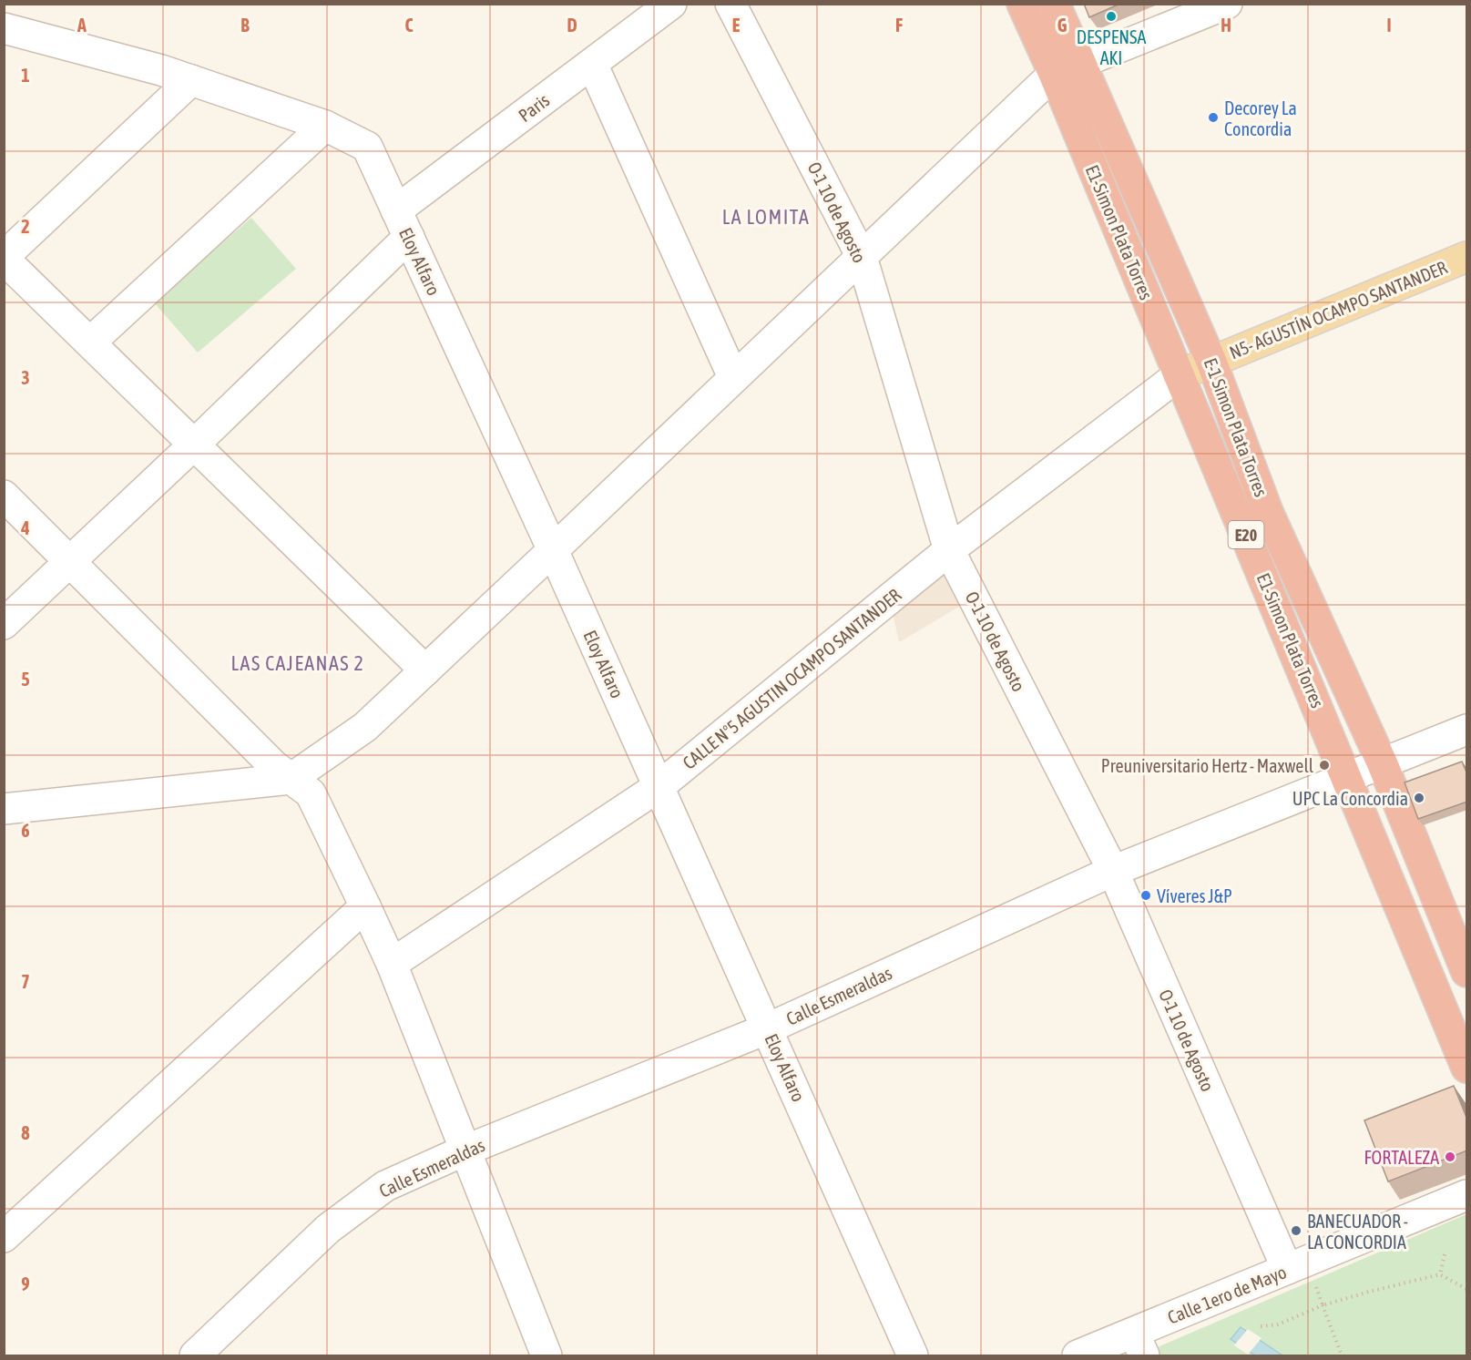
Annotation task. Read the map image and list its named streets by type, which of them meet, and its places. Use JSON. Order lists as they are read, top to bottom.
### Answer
{
  "streets": {
    "highway": ["E1-Simon Plata Torres", "E-1 Simon Plata Torres", "E20"],
    "main road": ["N5- AGUSTÍN OCAMPO SANTANDER"],
    "street": [
      "Paris",
      "O-1 10 de Agosto",
      "Eloy Alfaro",
      "CALLE Nº5 AGUSTIN OCAMPO SANTANDER",
      "Calle Esmeraldas",
      "Calle 1ero de Mayo"
    ]
  },
  "crossings": [
    ["Paris", "Eloy Alfaro"],
    ["O-1 10 de Agosto", "CALLE Nº5 AGUSTIN OCAMPO SANTANDER"],
    ["O-1 10 de Agosto", "Calle Esmeraldas"],
    ["O-1 10 de Agosto", "Calle 1ero de Mayo"],
    ["E1-Simon Plata Torres", "N5- AGUSTÍN OCAMPO SANTANDER"],
    ["E1-Simon Plata Torres", "CALLE Nº5 AGUSTIN OCAMPO SANTANDER"],
    ["E1-Simon Plata Torres", "Calle Esmeraldas"],
    ["Eloy Alfaro", "CALLE Nº5 AGUSTIN OCAMPO SANTANDER"],
    ["Eloy Alfaro", "Calle Esmeraldas"],
    ["N5- AGUSTÍN OCAMPO SANTANDER", "E-1 Simon Plata Torres"],
    ["N5- AGUSTÍN OCAMPO SANTANDER", "CALLE Nº5 AGUSTIN OCAMPO SANTANDER"],
    ["E-1 Simon Plata Torres", "Calle Esmeraldas"]
  ],
  "districts": ["LA LOMITA", "LAS CAJEANAS 2"],
  "places": [
    "DESPENSA AKI",
    "Decorey La Concordia",
    "Preuniversitario Hertz - Maxwell",
    "UPC La Concordia",
    "Víveres J&P",
    "FORTALEZA",
    "BANECUADOR - LA CONCORDIA"
  ],
  "grid": {
    "columns": [
      "A",
      "B",
      "C",
      "D",
      "E",
      "F",
      "G",
      "H",
      "I"
    ],
    "rows": [
      "1",
      "2",
      "3",
      "4",
      "5",
      "6",
      "7",
      "8",
      "9"
    ]
  }
}
